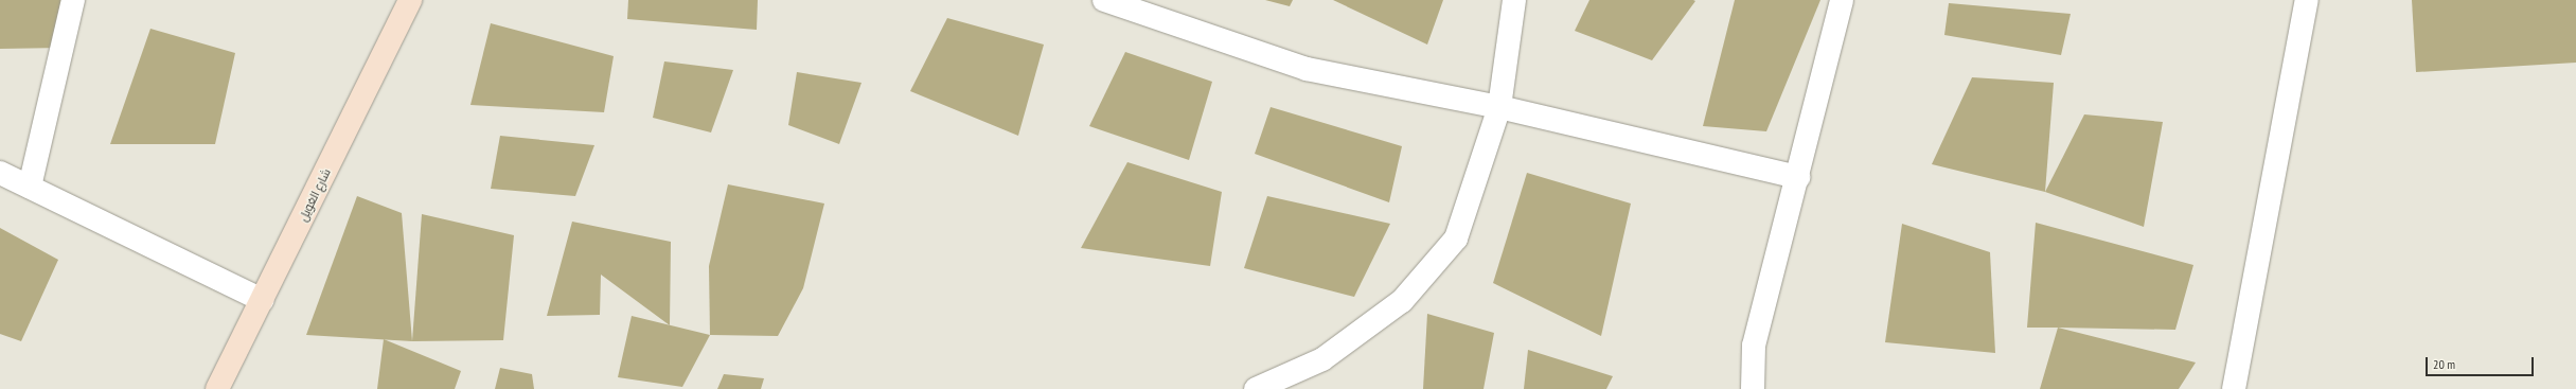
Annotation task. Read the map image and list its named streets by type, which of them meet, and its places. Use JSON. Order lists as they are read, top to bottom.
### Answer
{
  "streets": {
    "street": ["شارع الغويل"]
  },
  "scale_bar": "20 m"
}
